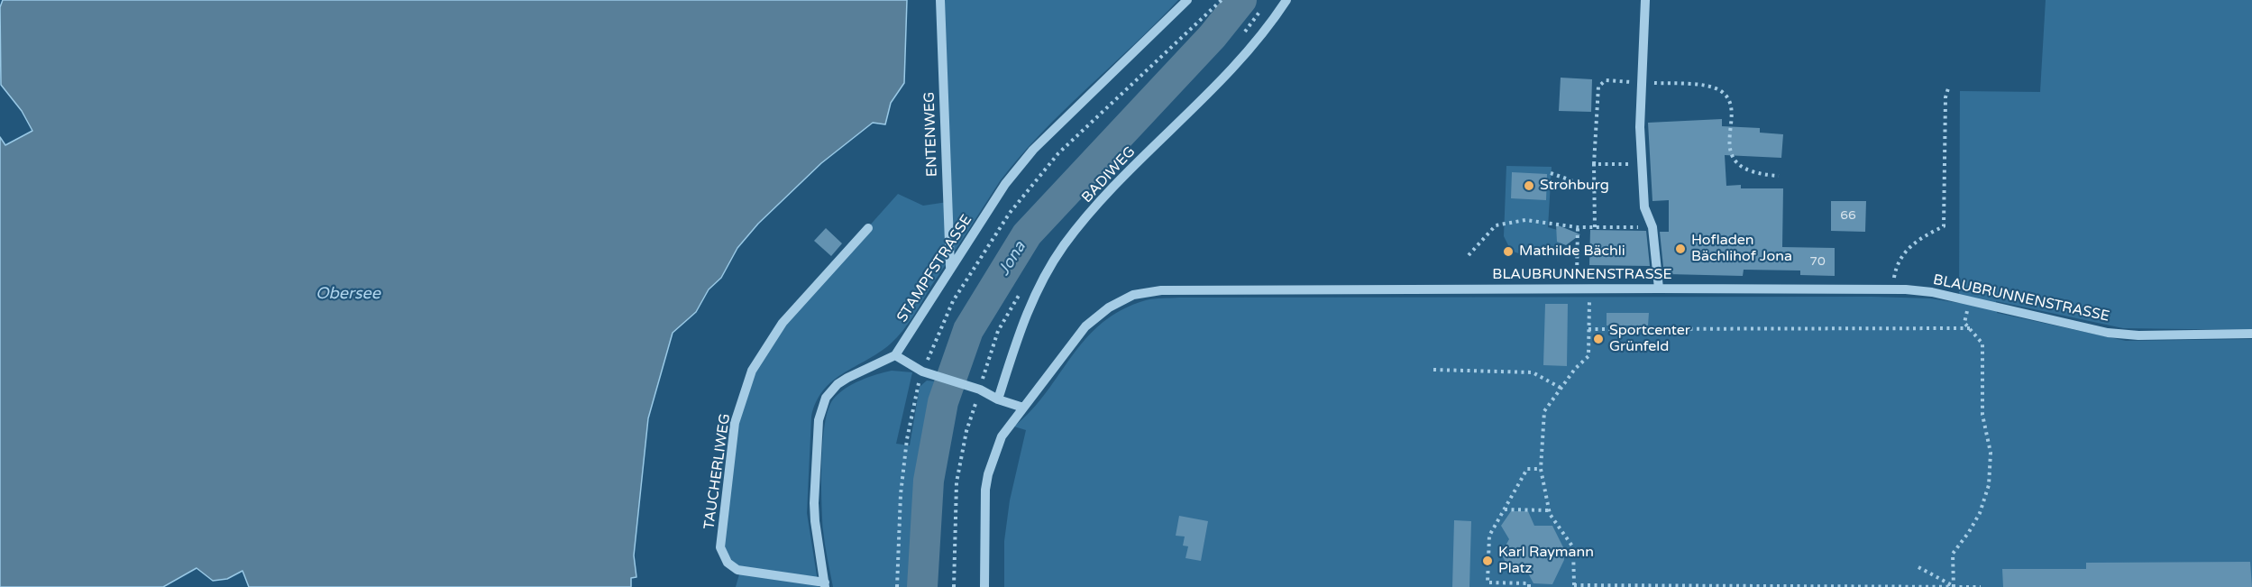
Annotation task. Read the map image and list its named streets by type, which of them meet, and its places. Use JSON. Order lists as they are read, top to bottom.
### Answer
{
  "streets": {
    "street": [
      "ENTENWEG",
      "BADIWEG",
      "STAMPFSTRASSE",
      "BLAUBRUNNENSTRASSE",
      "TAUCHERLIWEG"
    ]
  },
  "crossings": [
    ["ENTENWEG", "STAMPFSTRASSE"]
  ],
  "water": ["Jona", "Obersee"],
  "places": [
    "Strohburg",
    "Hofladen Bächlihof Jona",
    "Mathilde Bächli",
    "Sportcenter Grünfeld",
    "Karl Raymann Platz"
  ],
  "house_numbers": ["66", "70"]
}
